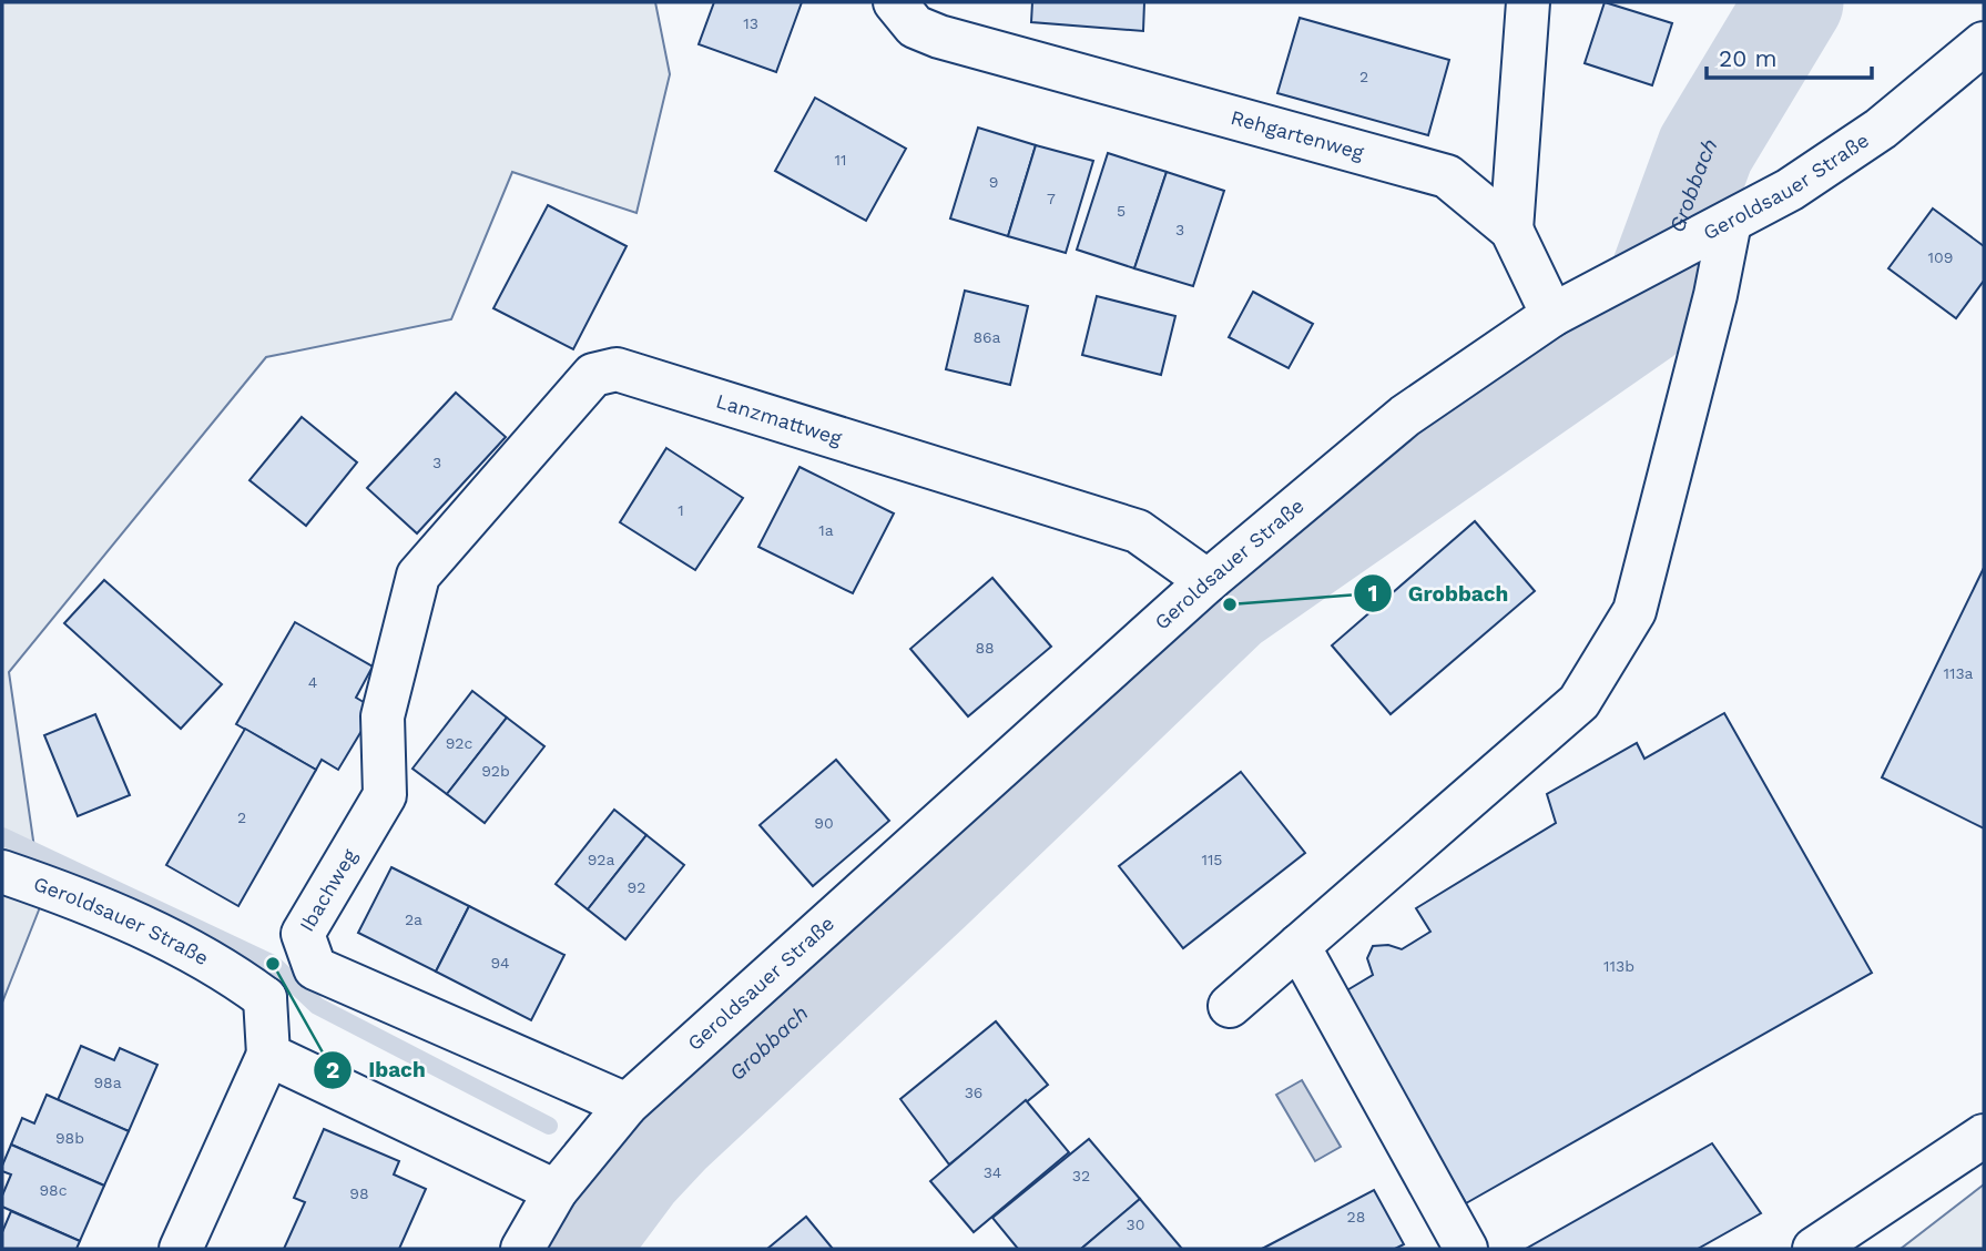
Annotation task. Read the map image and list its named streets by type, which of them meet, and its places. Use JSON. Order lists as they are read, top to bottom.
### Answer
{
  "streets": {
    "street": [
      "Rehgartenweg",
      "Geroldsauer Straße",
      "Lanzmattweg",
      "Ibachweg"
    ]
  },
  "crossings": [
    ["Rehgartenweg", "Geroldsauer Straße"],
    ["Geroldsauer Straße", "Lanzmattweg"],
    ["Geroldsauer Straße", "Ibachweg"],
    ["Lanzmattweg", "Ibachweg"]
  ],
  "water": ["Grobbach"],
  "places": ["Grobbach", "Ibach"],
  "house_numbers": [
    "13",
    "2",
    "11",
    "9",
    "7",
    "5",
    "3",
    "109",
    "86a",
    "3",
    "1",
    "1a",
    "88",
    "113a",
    "4",
    "92c",
    "92b",
    "2",
    "90",
    "92a",
    "115",
    "92",
    "2a",
    "94",
    "113b",
    "98a",
    "36",
    "98b",
    "34",
    "32",
    "98c",
    "98",
    "28",
    "30"
  ],
  "scale_bar": "20 m"
}
